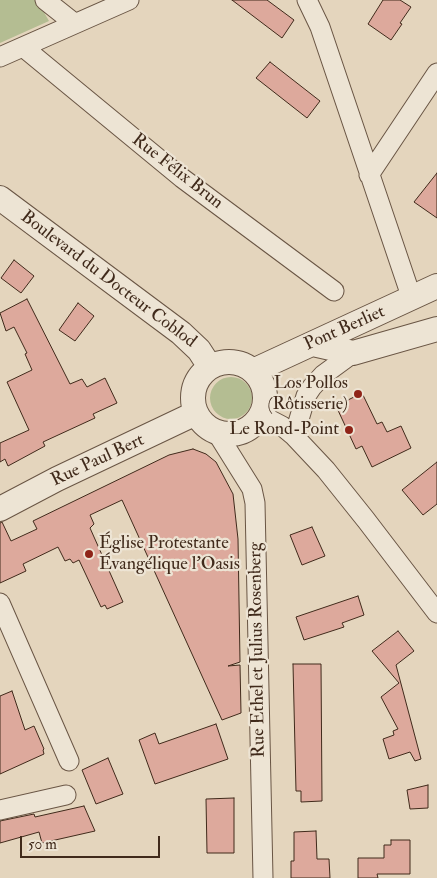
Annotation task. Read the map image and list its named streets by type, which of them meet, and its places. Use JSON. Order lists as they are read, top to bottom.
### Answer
{
  "streets": {
    "street": [
      "Rue Félix Brun",
      "Boulevard du Docteur Coblod",
      "Pont Berliet",
      "Rue Paul Bert",
      "Rue Ethel et Julius Rosenberg"
    ]
  },
  "crossings": [
    ["Boulevard du Docteur Coblod", "Pont Berliet"],
    ["Boulevard du Docteur Coblod", "Rue Paul Bert"],
    ["Boulevard du Docteur Coblod", "Rue Ethel et Julius Rosenberg"],
    ["Pont Berliet", "Rue Paul Bert"],
    ["Pont Berliet", "Rue Ethel et Julius Rosenberg"],
    ["Rue Paul Bert", "Rue Ethel et Julius Rosenberg"]
  ],
  "places": ["Los Pollos (Rôtisserie)", "Le Rond-Point", "Église Protestante Évangélique l’Oasis"],
  "scale_bar": "50 m"
}
